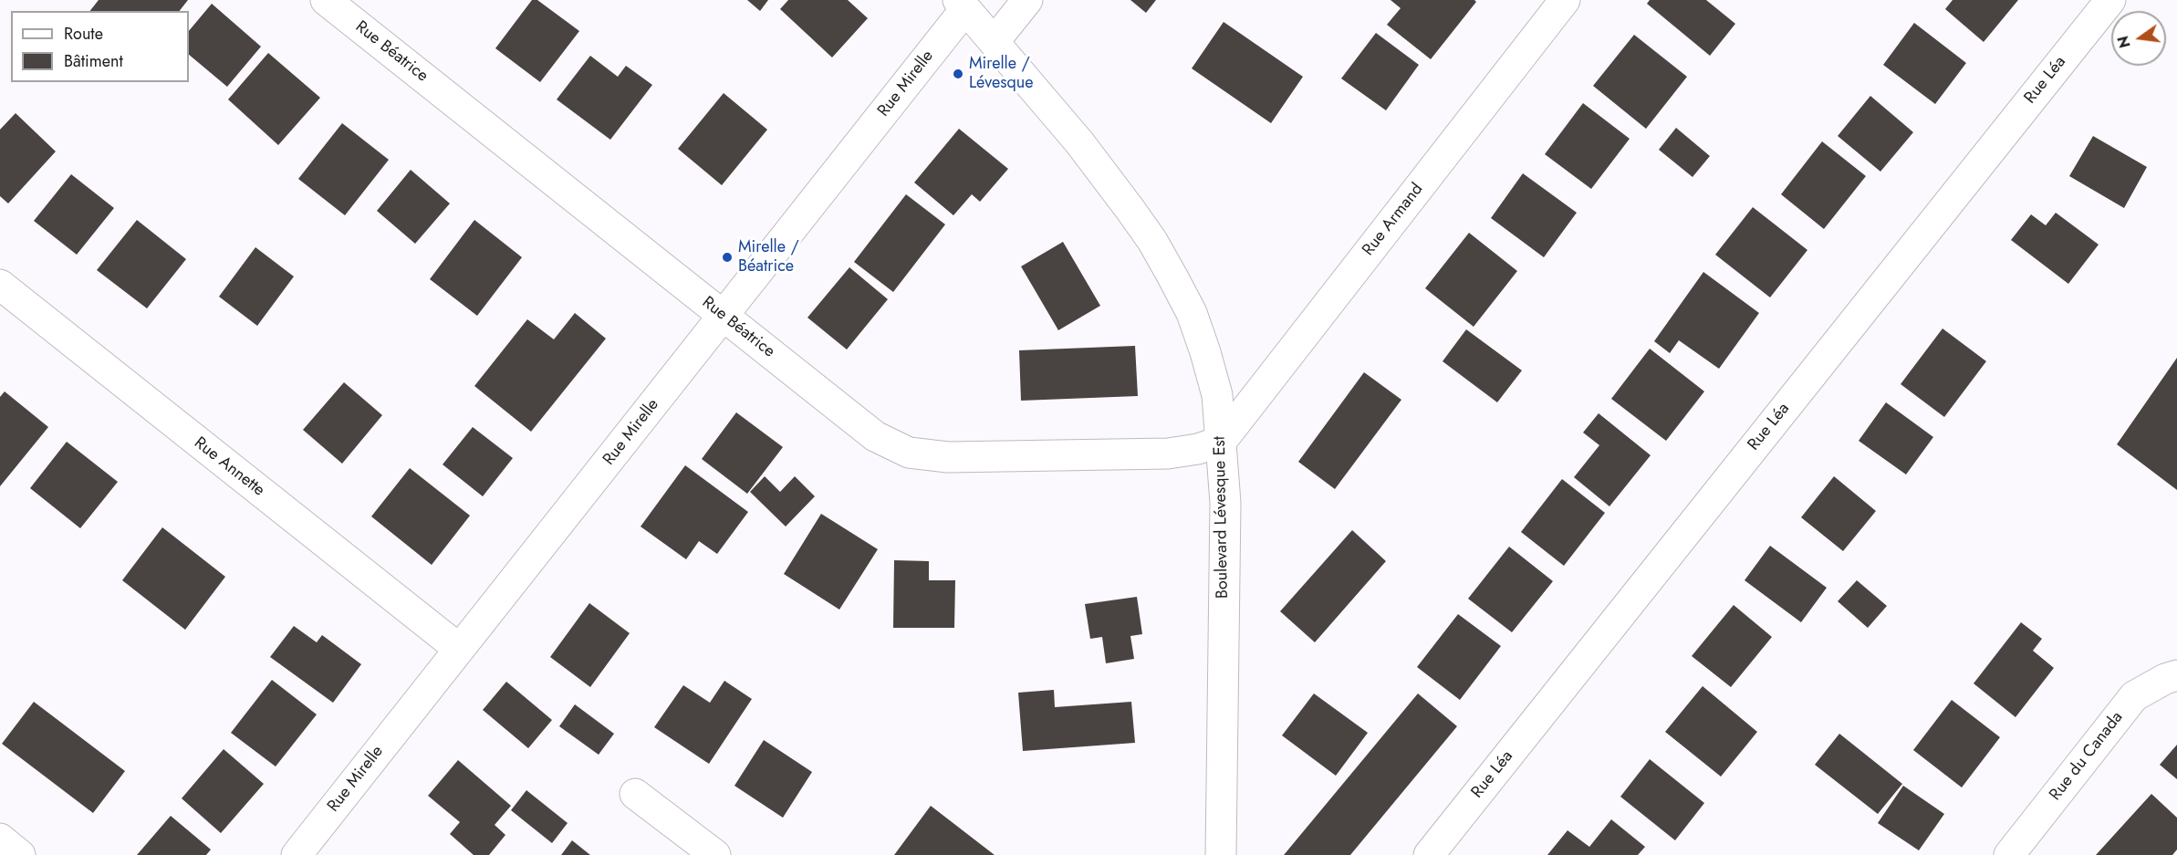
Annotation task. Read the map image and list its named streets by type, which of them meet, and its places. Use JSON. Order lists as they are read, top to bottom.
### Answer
{
  "streets": {
    "street": [
      "Rue Béatrice",
      "Rue Léa",
      "Rue Mirelle",
      "Rue Armand",
      "Rue Annette",
      "Boulevard Lévesque Est",
      "Rue du Canada"
    ]
  },
  "crossings": [
    ["Rue Béatrice", "Rue Mirelle"],
    ["Rue Béatrice", "Rue Armand"],
    ["Rue Béatrice", "Boulevard Lévesque Est"],
    ["Rue Mirelle", "Rue Annette"],
    ["Rue Mirelle", "Boulevard Lévesque Est"],
    ["Rue Armand", "Boulevard Lévesque Est"]
  ],
  "places": ["Mirelle / Lévesque", "Mirelle / Béatrice"],
  "legend": ["Route", "Bâtiment"],
  "north": "left"
}
